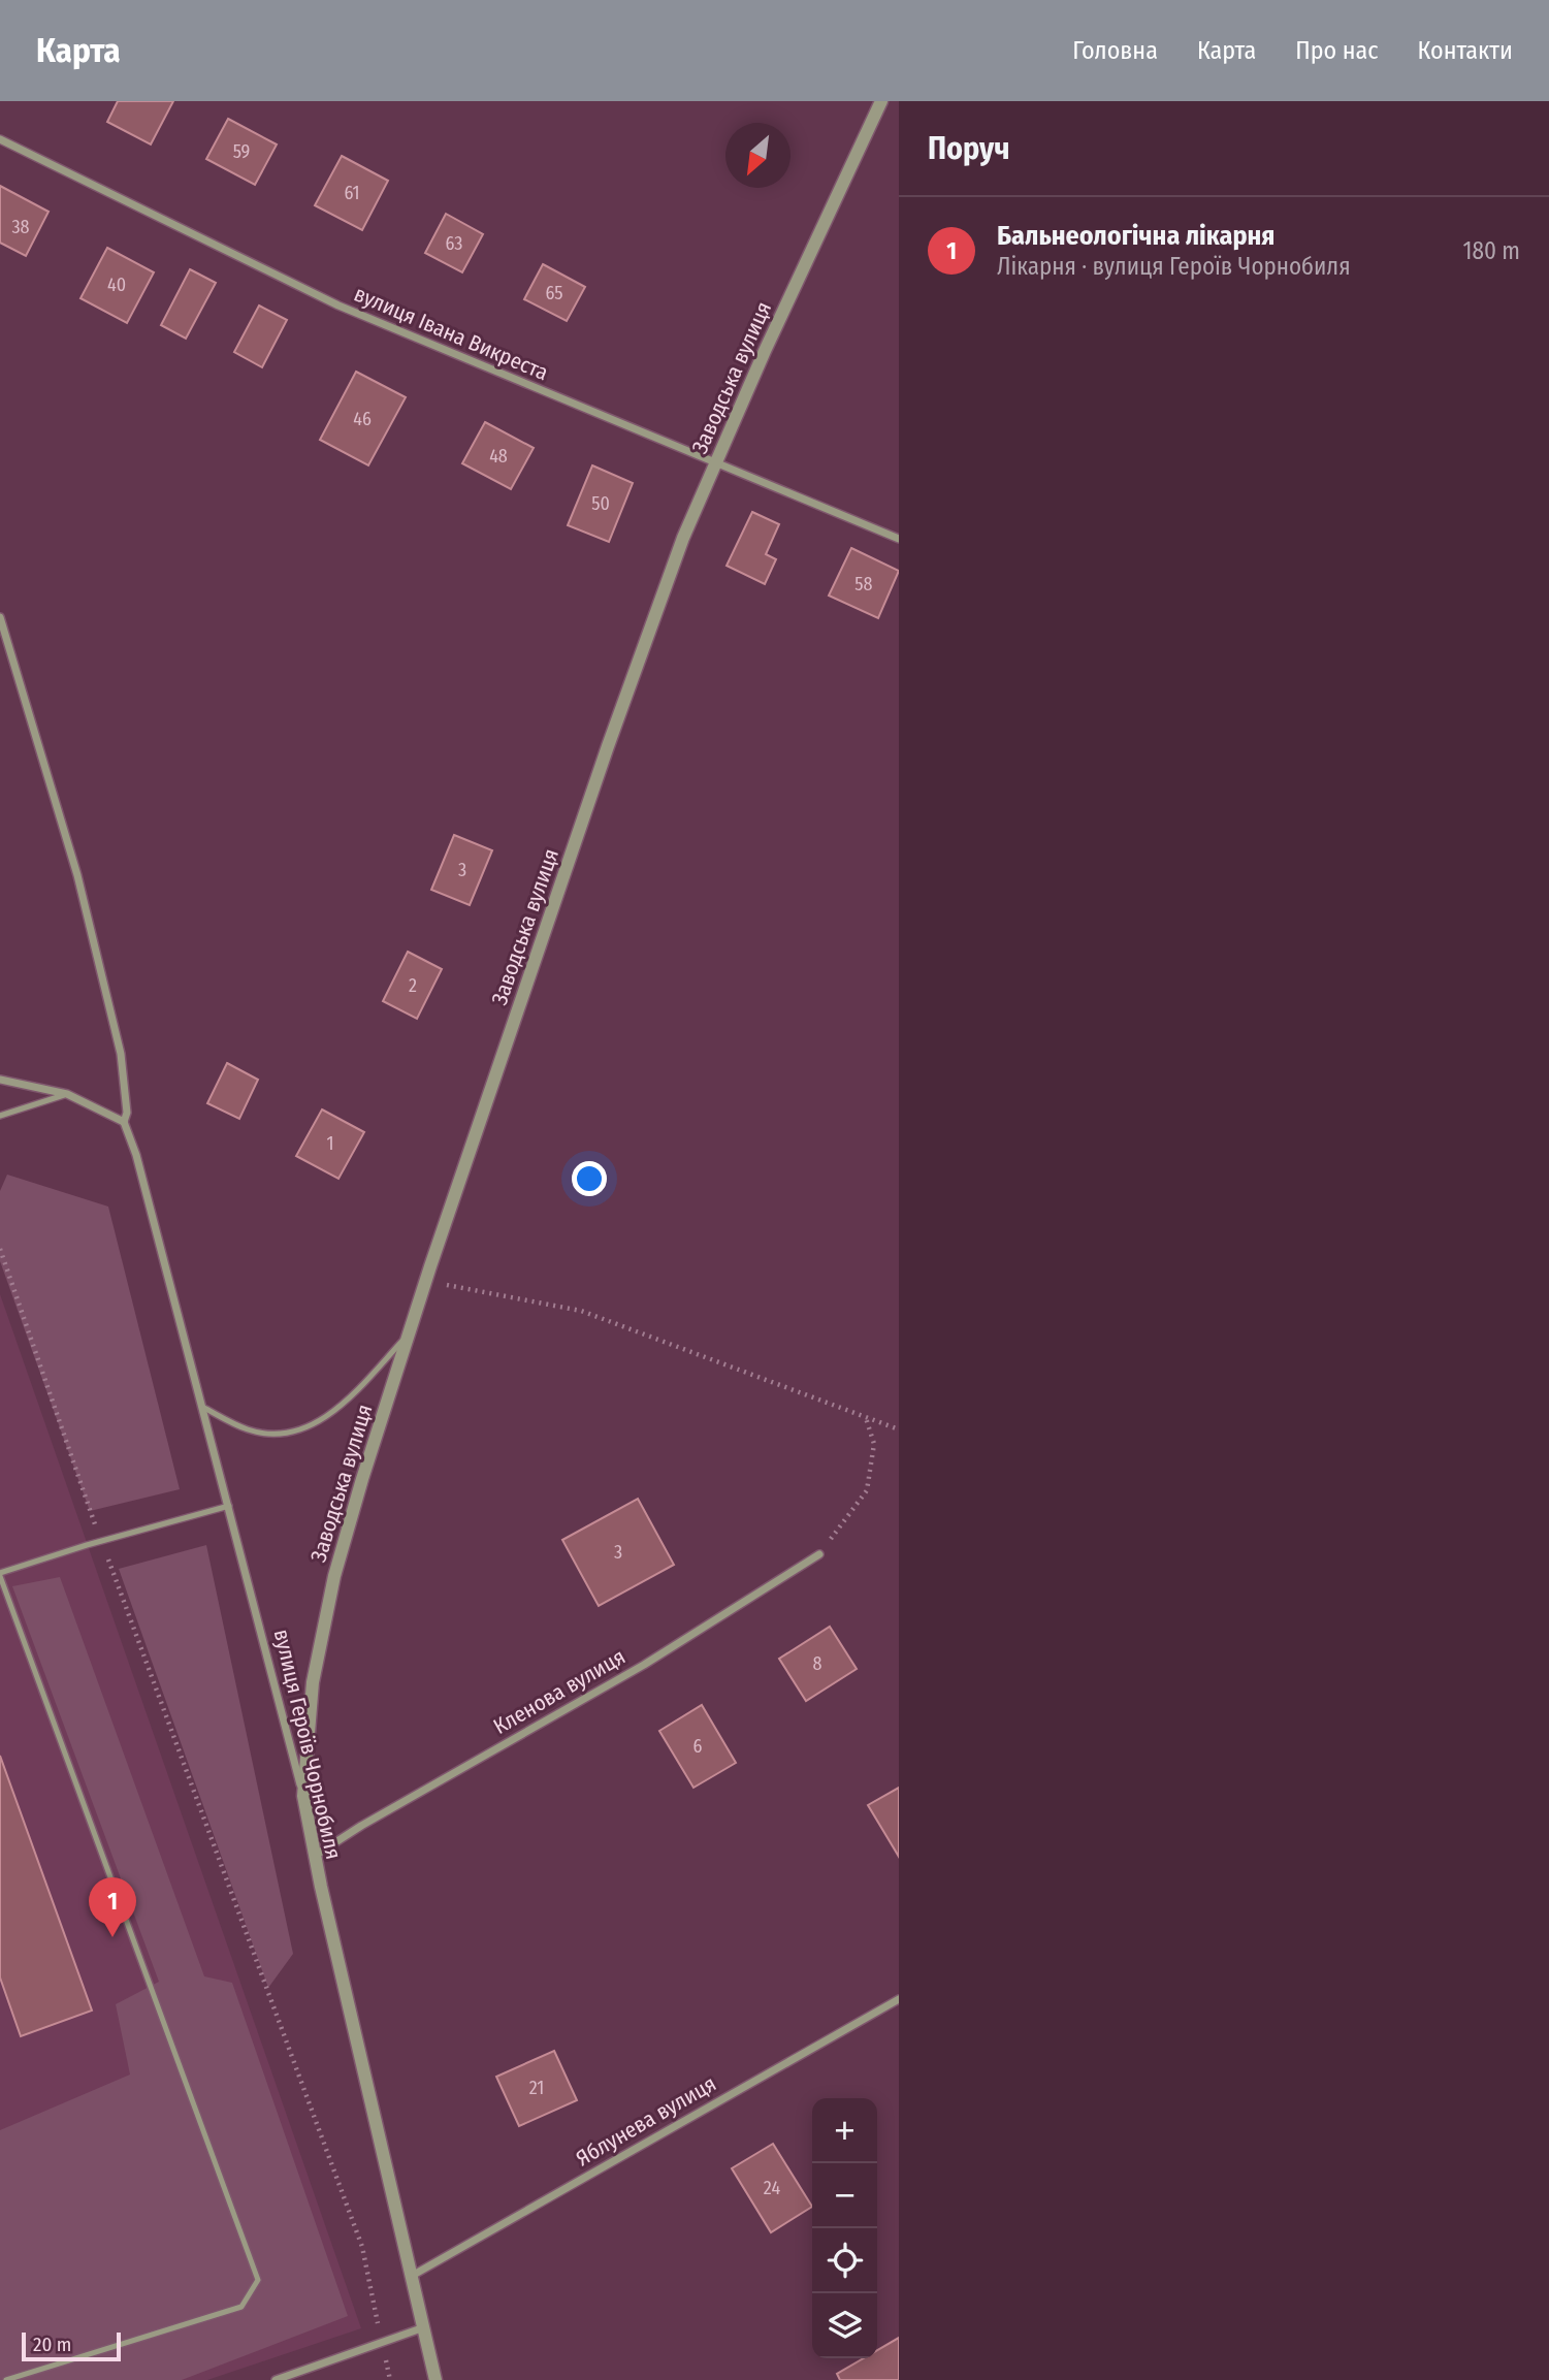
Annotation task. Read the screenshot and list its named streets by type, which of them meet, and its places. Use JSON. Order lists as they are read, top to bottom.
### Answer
{
  "streets": {
    "street": [
      "вулиця Івана Викреста",
      "Заводська вулиця",
      "Кленова вулиця",
      "вулиця Героїв Чорнобиля",
      "Яблунева вулиця"
    ]
  },
  "crossings": [
    ["вулиця Івана Викреста", "Заводська вулиця"],
    ["Заводська вулиця", "вулиця Героїв Чорнобиля"],
    ["Кленова вулиця", "вулиця Героїв Чорнобиля"],
    ["вулиця Героїв Чорнобиля", "Яблунева вулиця"]
  ],
  "house_numbers": [
    "59",
    "61",
    "38",
    "63",
    "40",
    "65",
    "46",
    "48",
    "50",
    "58",
    "3",
    "2",
    "1",
    "3",
    "8",
    "6",
    "21",
    "24"
  ],
  "scale_bar": "20 m",
  "north": "bottom left",
  "page": {
    "header": "Карта",
    "nav": [
      "Головна",
      "Карта",
      "Про нас",
      "Контакти"
    ],
    "heading": "Поруч",
    "list": [
      {
        "mark": "1",
        "name": "Бальнеологічна лікарня",
        "note": "Лікарня · вулиця Героїв Чорнобиля",
        "value": "180 m"
      }
    ],
    "pins": "1",
    "map_buttons": ["+", "−"],
    "scale": "20 m"
  }
}
